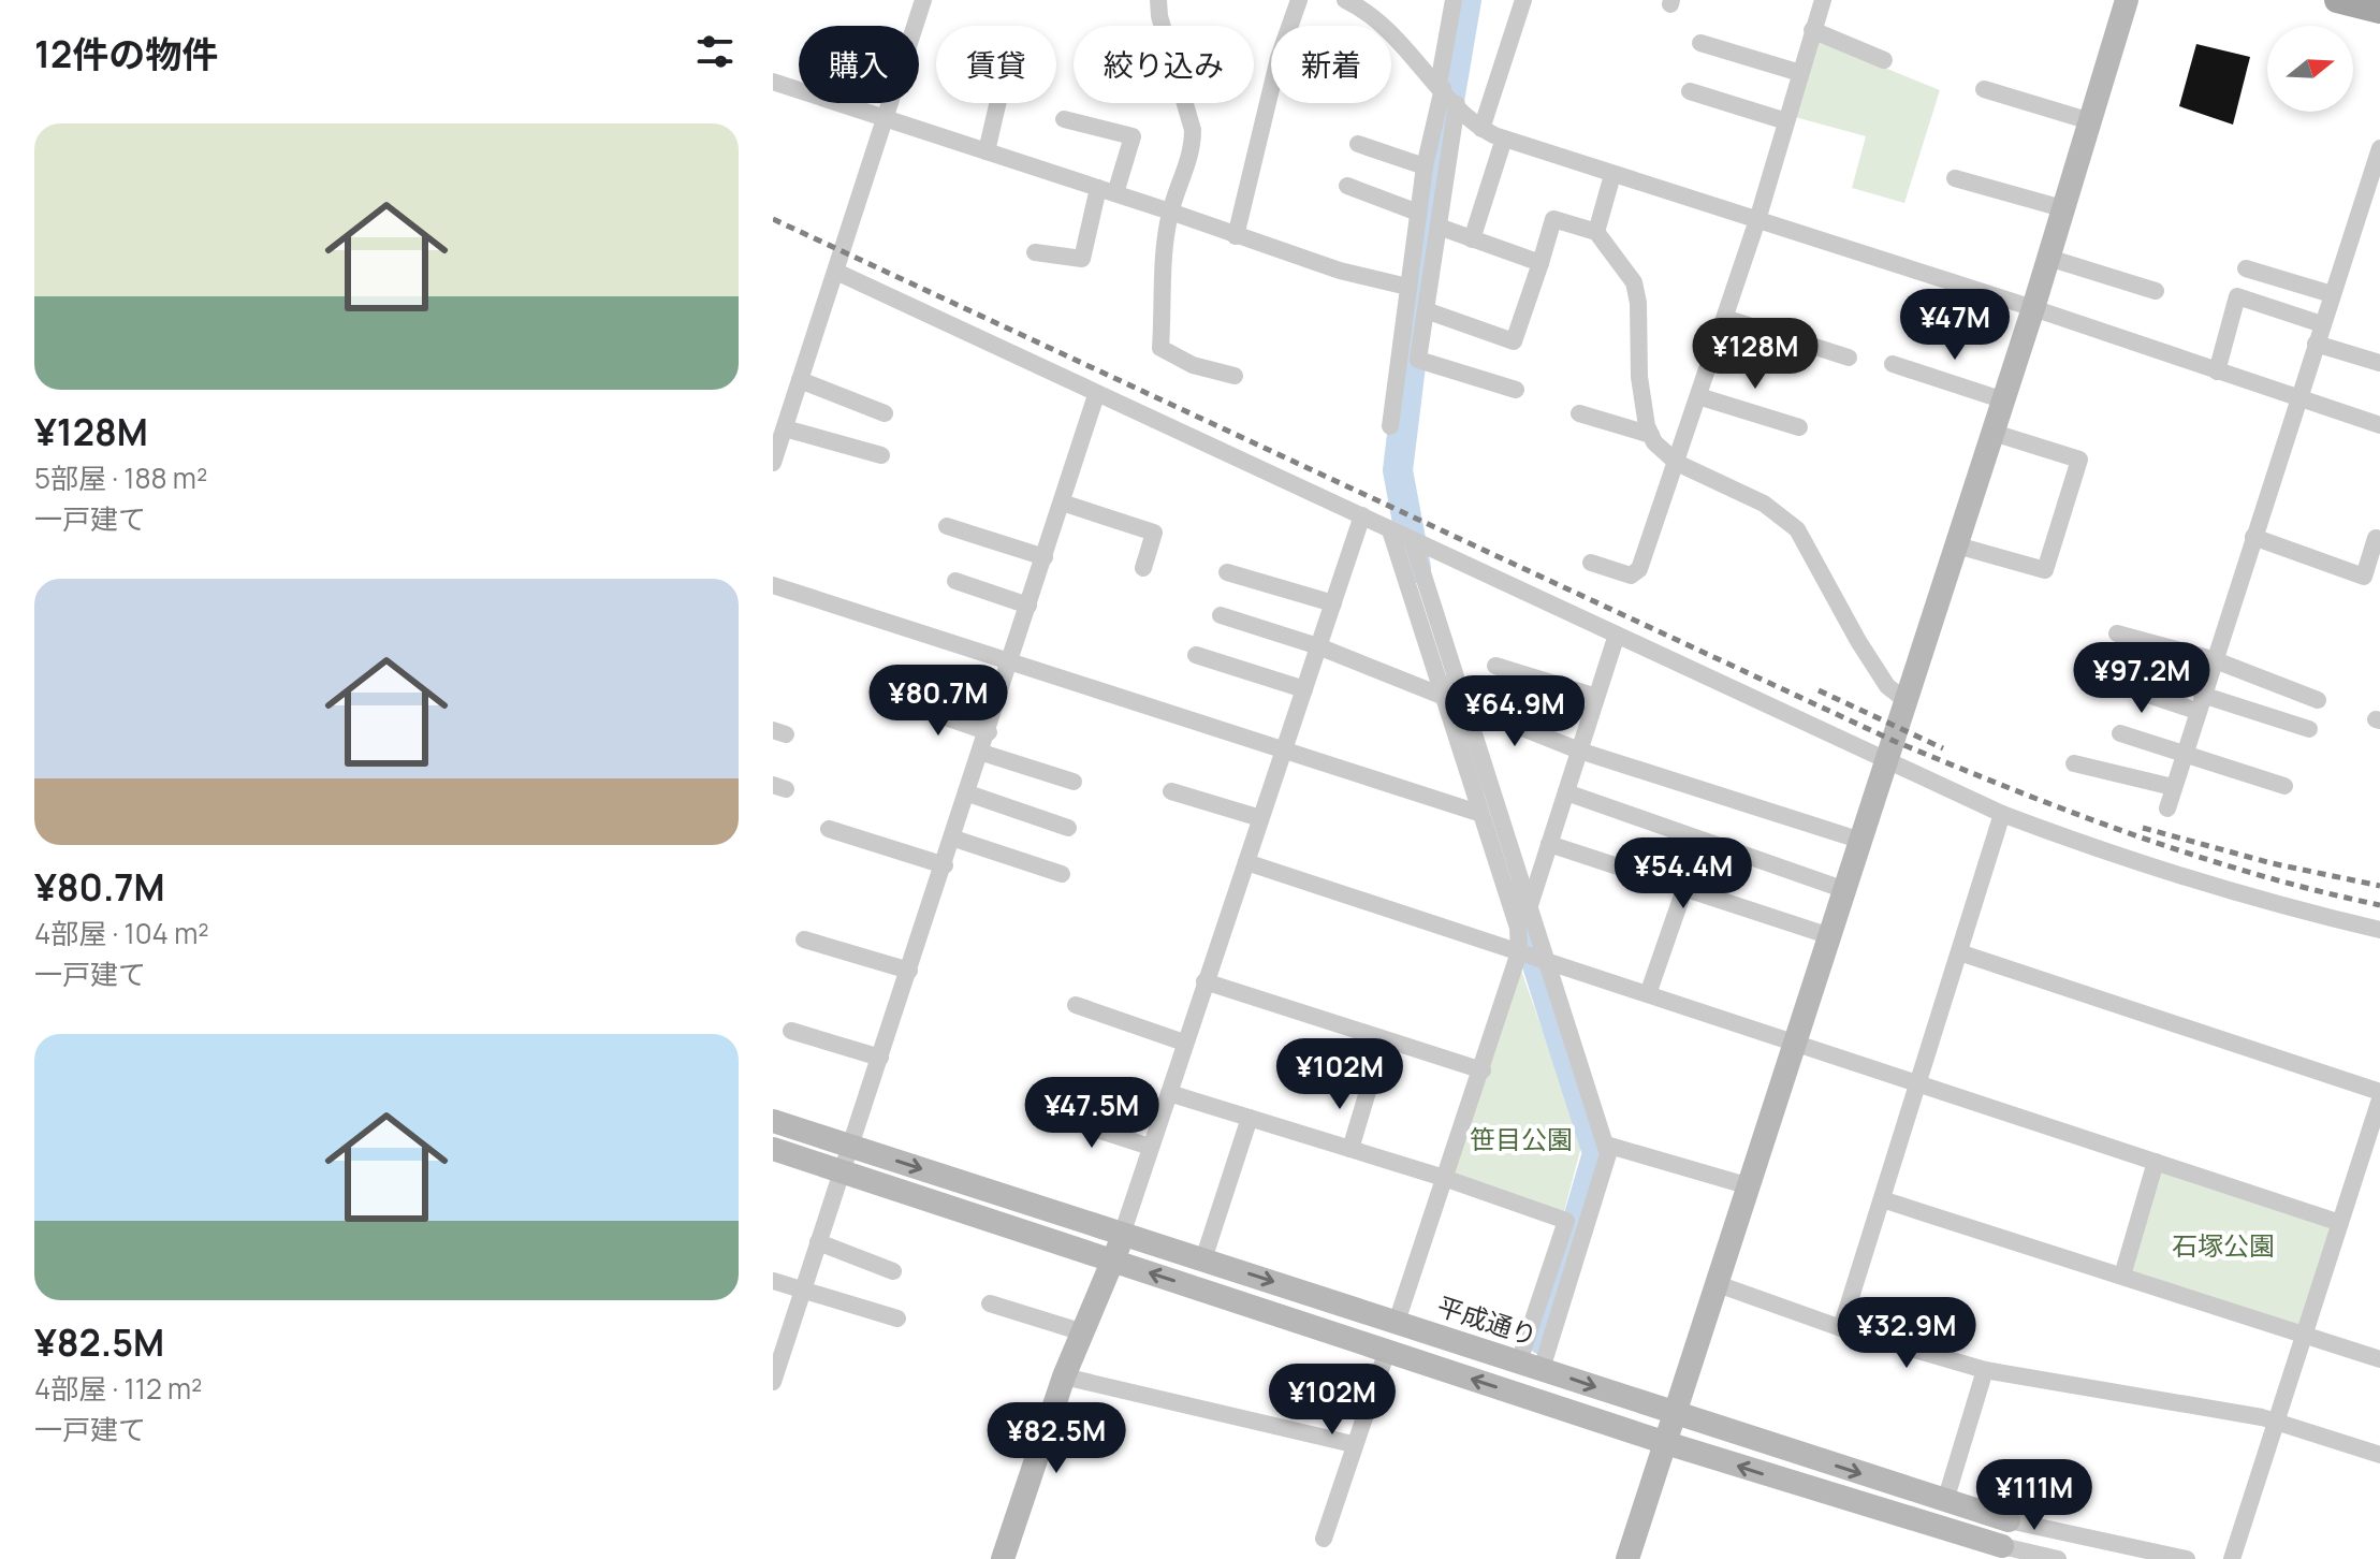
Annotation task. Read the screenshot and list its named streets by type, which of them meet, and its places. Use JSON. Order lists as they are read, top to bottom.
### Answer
{
  "streets": {
    "street": ["平成通り"]
  },
  "parks": ["笹目公園", "石塚公園"],
  "north": "right",
  "page": {
    "heading": "12件の物件",
    "chip": [
      "購入",
      "賃貸",
      "絞り込み",
      "新着"
    ],
    "list": [
      {
        "name": "¥128M",
        "note": "5部屋 · 188 m² · 一戸建て"
      },
      {
        "name": "¥80.7M",
        "note": "4部屋 · 104 m² · 一戸建て"
      },
      {
        "name": "¥82.5M",
        "note": "4部屋 · 112 m² · 一戸建て"
      }
    ],
    "price": [
      "¥47M",
      "¥128M",
      "¥97.2M",
      "¥80.7M",
      "¥64.9M",
      "¥54.4M",
      "¥102M",
      "¥47.5M",
      "¥32.9M",
      "¥102M",
      "¥82.5M",
      "¥111M"
    ]
  }
}
